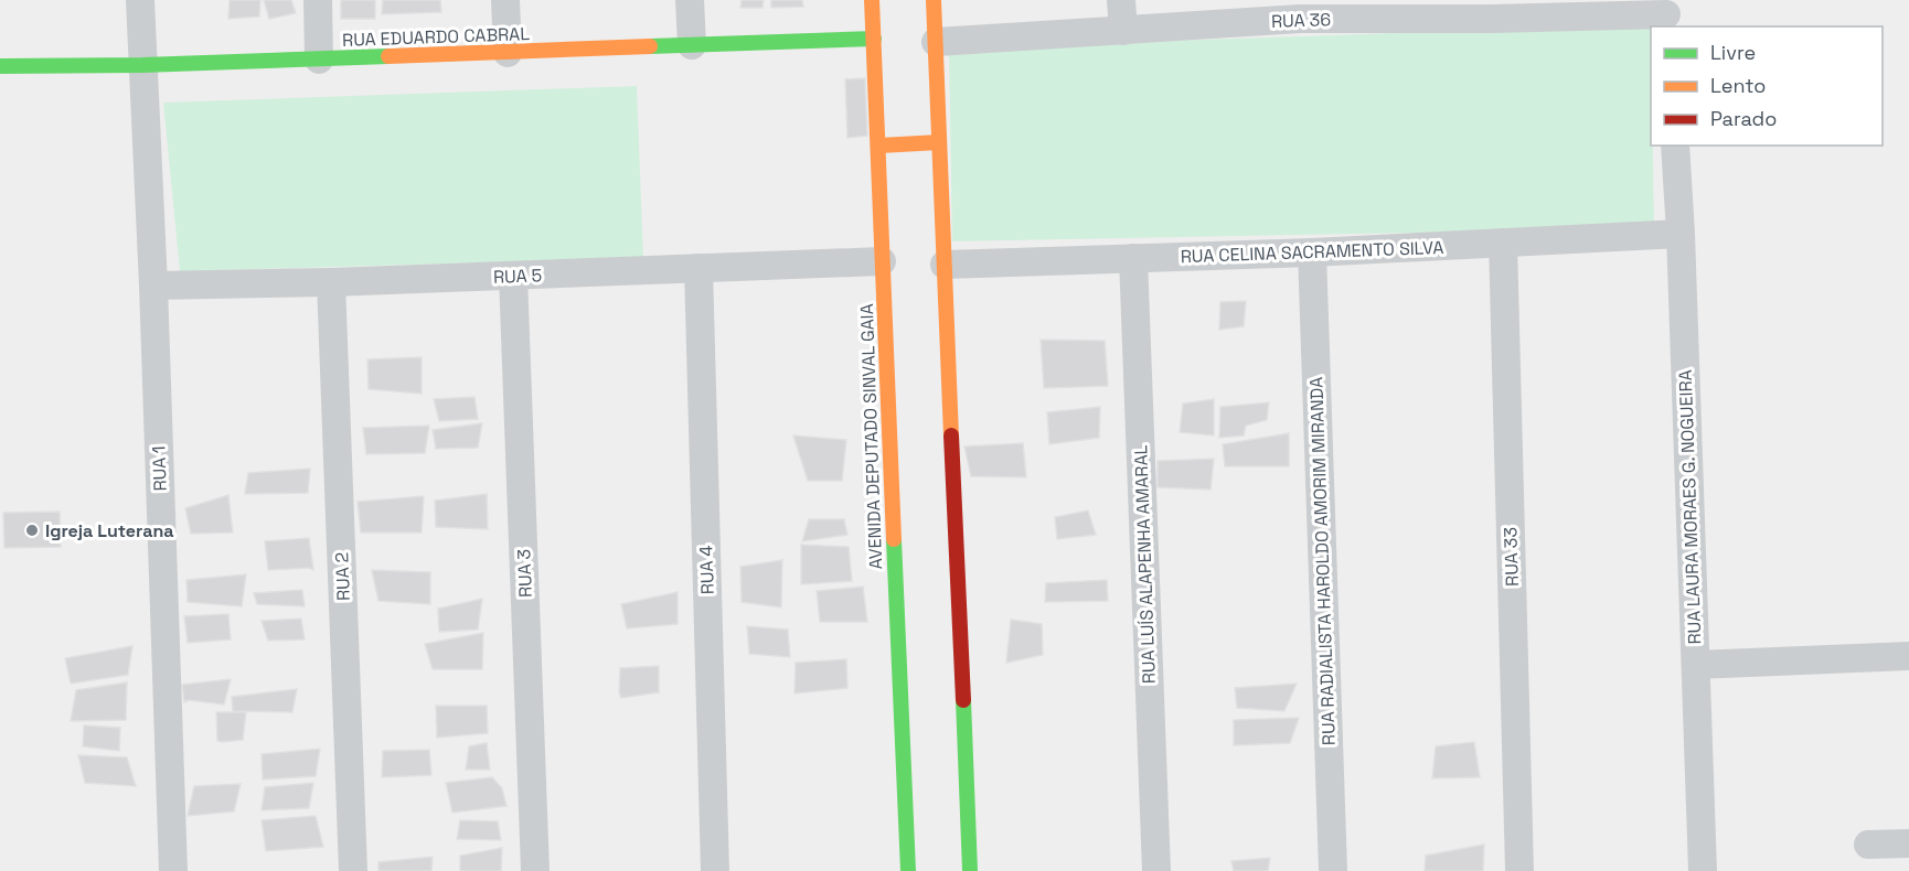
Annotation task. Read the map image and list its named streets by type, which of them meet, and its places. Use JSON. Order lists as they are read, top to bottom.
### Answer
{
  "streets": {
    "street": [
      "RUA 36",
      "RUA EDUARDO CABRAL",
      "RUA CELINA SACRAMENTO SILVA",
      "RUA 5",
      "AVENIDA DEPUTADO SINVAL GAIA",
      "RUA 1",
      "RUA LAURA MORAES G. NOGUEIRA",
      "RUA 33",
      "RUA RADIALISTA HAROLDO AMORIM MIRANDA",
      "RUA LUÍS ALAPENHA AMARAL",
      "RUA 4",
      "RUA 3",
      "RUA 2"
    ]
  },
  "crossings": [
    ["RUA EDUARDO CABRAL", "AVENIDA DEPUTADO SINVAL GAIA"],
    ["RUA EDUARDO CABRAL", "RUA 1"],
    ["RUA CELINA SACRAMENTO SILVA", "RUA LAURA MORAES G. NOGUEIRA"],
    ["RUA CELINA SACRAMENTO SILVA", "RUA 33"],
    ["RUA CELINA SACRAMENTO SILVA", "RUA RADIALISTA HAROLDO AMORIM MIRANDA"],
    ["RUA CELINA SACRAMENTO SILVA", "RUA LUÍS ALAPENHA AMARAL"],
    ["RUA 5", "AVENIDA DEPUTADO SINVAL GAIA"],
    ["RUA 5", "RUA 1"],
    ["RUA 5", "RUA 4"],
    ["RUA 5", "RUA 3"],
    ["RUA 5", "RUA 2"]
  ],
  "places": ["Igreja Luterana"],
  "legend": ["Livre", "Lento", "Parado"]
}
